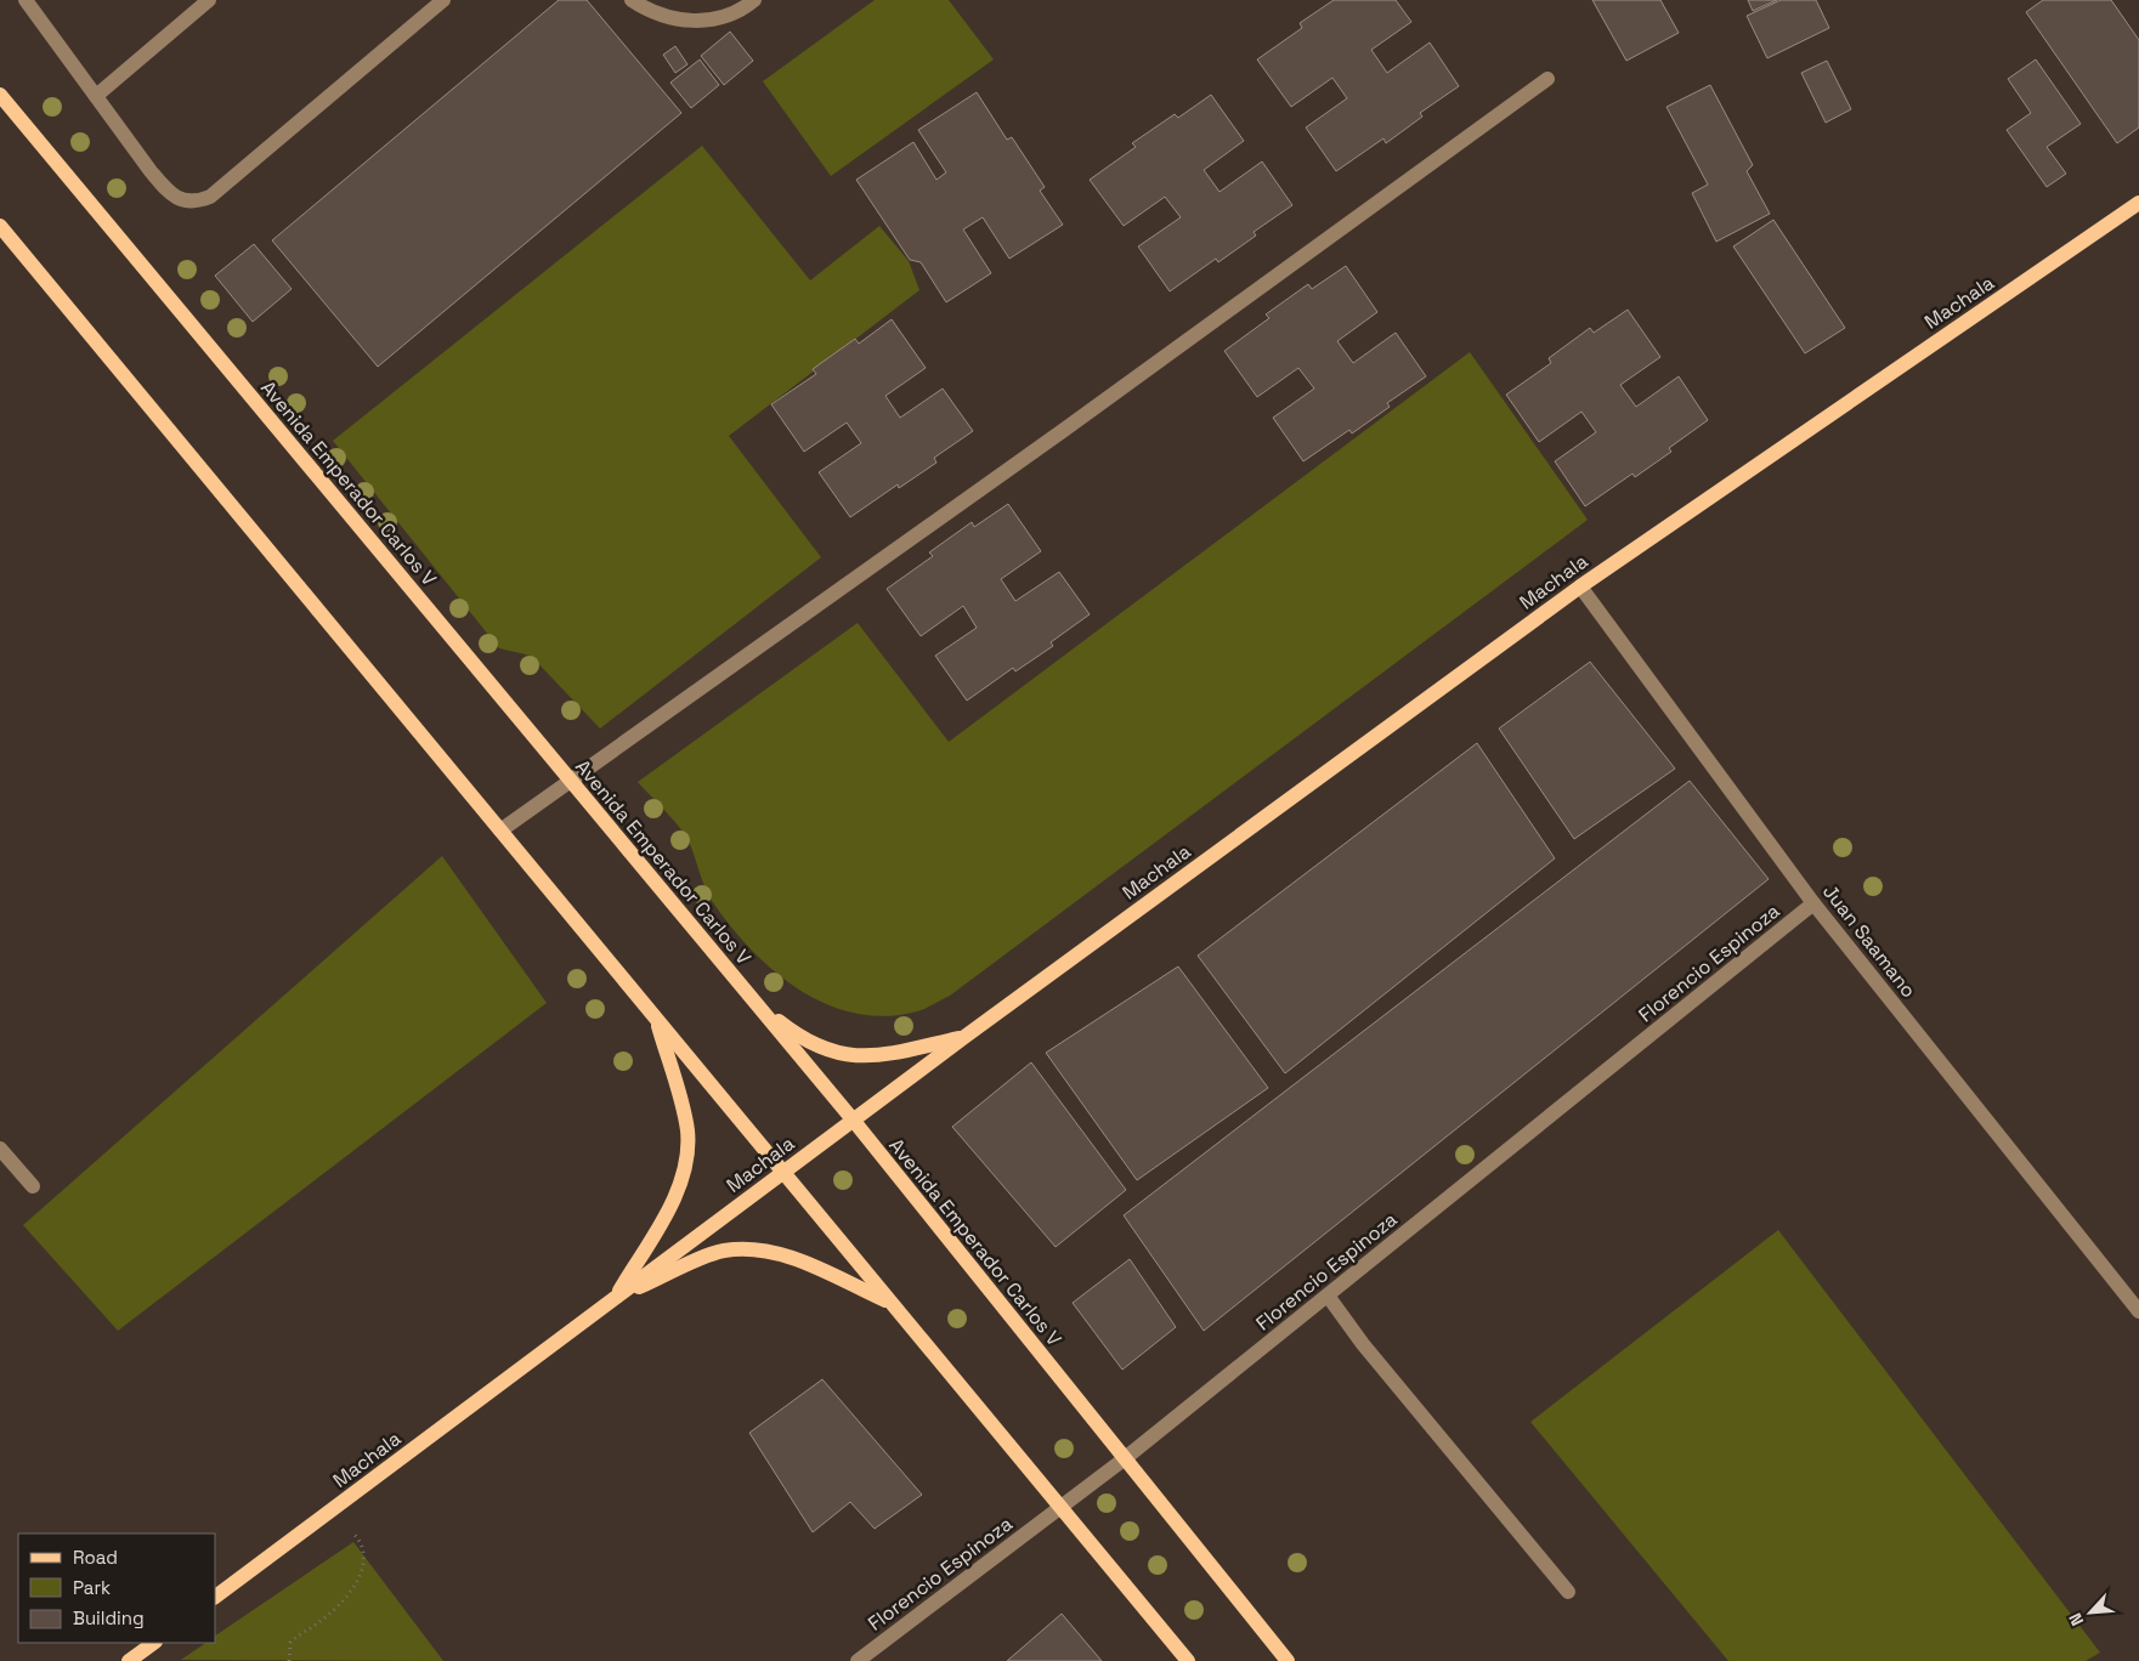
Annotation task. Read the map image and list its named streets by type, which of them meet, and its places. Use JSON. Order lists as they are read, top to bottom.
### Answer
{
  "streets": {
    "main road": ["Machala", "Avenida Emperador Carlos V"],
    "street": ["Juan Saamano", "Florencio Espinoza"]
  },
  "crossings": [
    ["Machala", "Avenida Emperador Carlos V"],
    ["Machala", "Juan Saamano"],
    ["Avenida Emperador Carlos V", "Florencio Espinoza"],
    ["Juan Saamano", "Florencio Espinoza"]
  ],
  "legend": ["Road", "Park", "Building"],
  "north": "bottom left"
}
